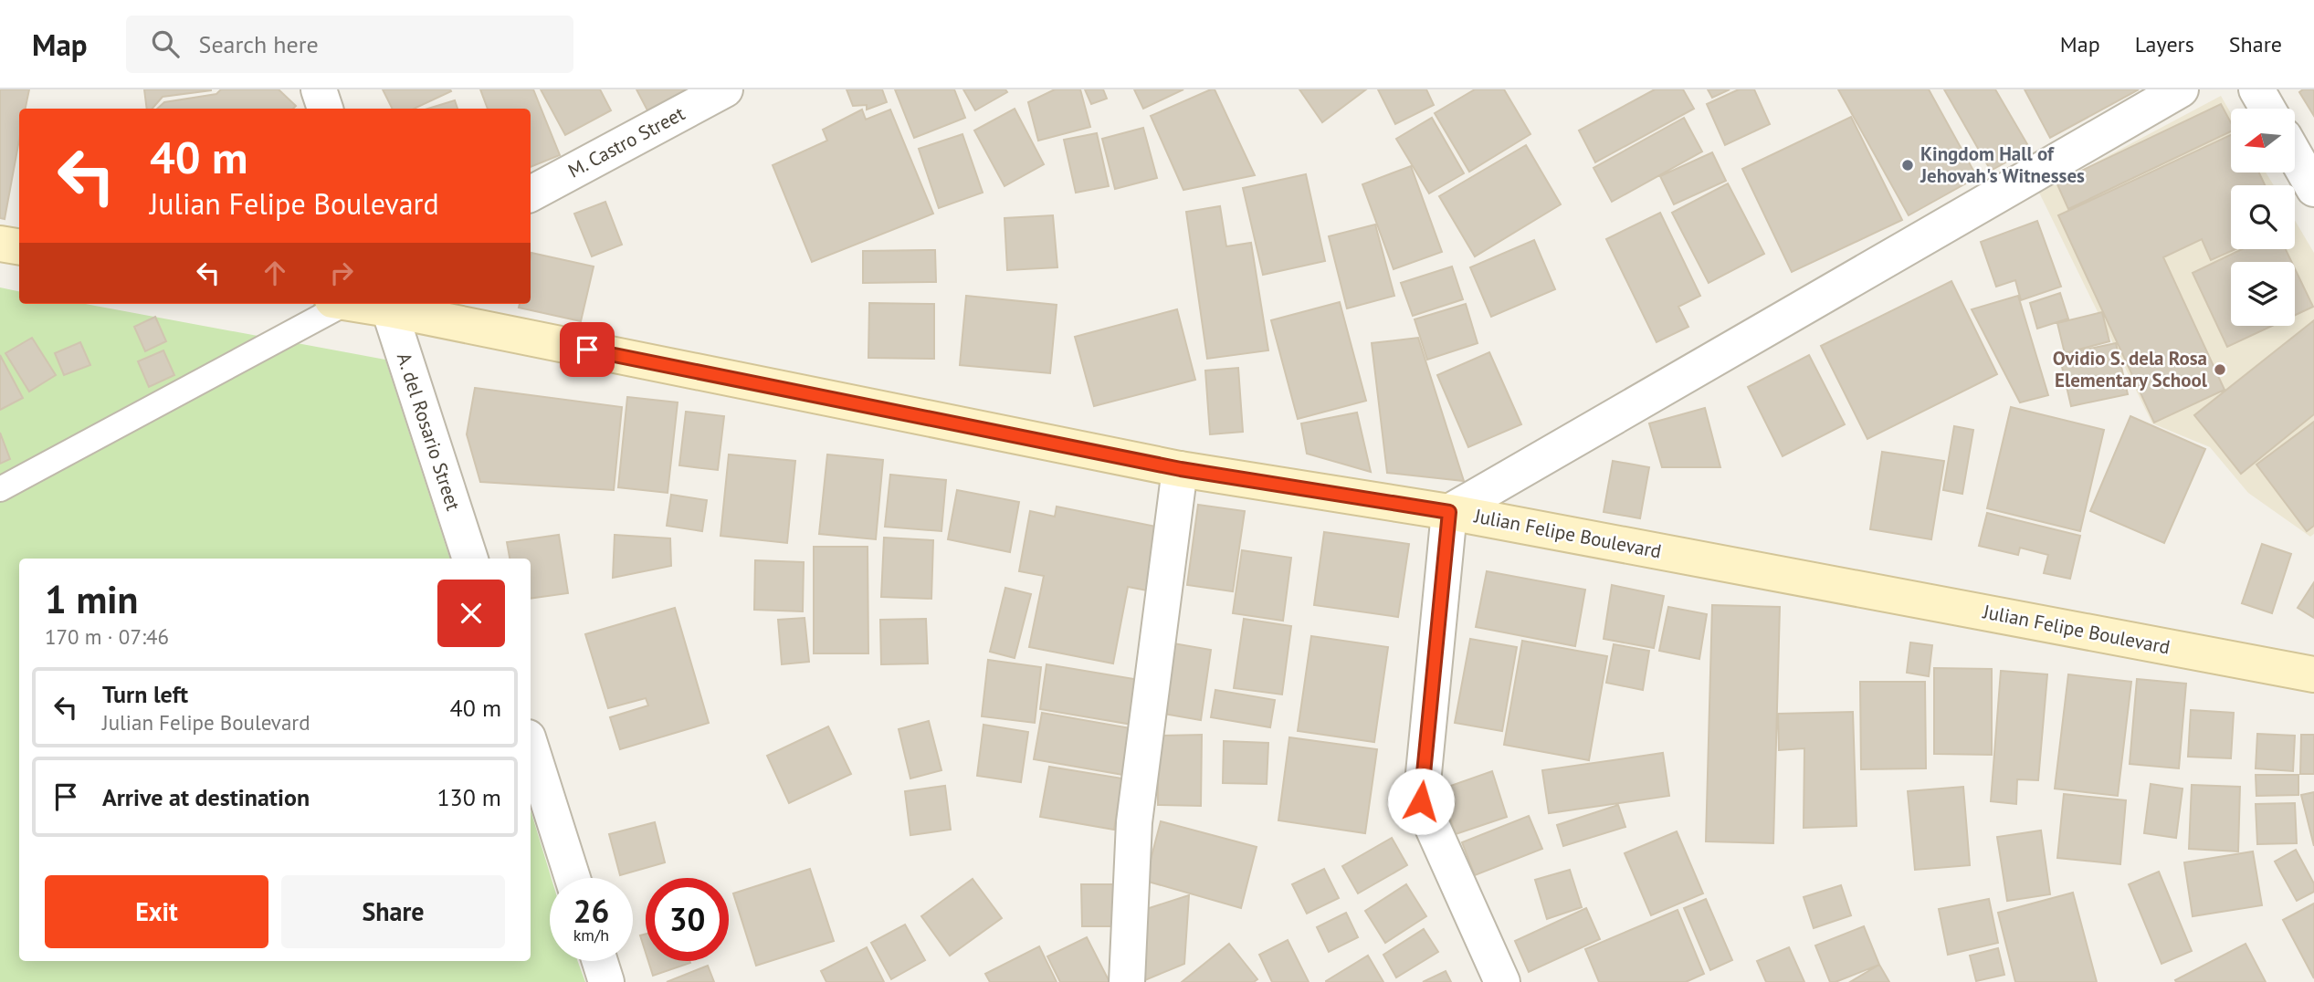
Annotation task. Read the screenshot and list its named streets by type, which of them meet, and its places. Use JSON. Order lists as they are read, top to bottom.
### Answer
{
  "streets": {
    "main road": ["Julian Felipe Boulevard"],
    "street": ["M. Castro Street", "A. del Rosario Street"]
  },
  "places": ["Kingdom Hall of Jehovah's Witnesses", "Ovidio S. dela Rosa Elementary School"],
  "north": "left",
  "page": {
    "header": "Map",
    "search": "Search here",
    "nav": ["Map", "Layers", "Share"],
    "turn": ["40 m", "Julian Felipe Boulevard"],
    "heading": ["1 min", "170 m · 07:46"],
    "list": [
      {
        "name": "Turn left",
        "note": "Julian Felipe Boulevard",
        "value": "40 m"
      },
      {
        "name": "Arrive at destination",
        "value": "130 m"
      }
    ],
    "buttons": ["Exit", "Share"],
    "speed": "26 km/h",
    "limit": "30"
  }
}
